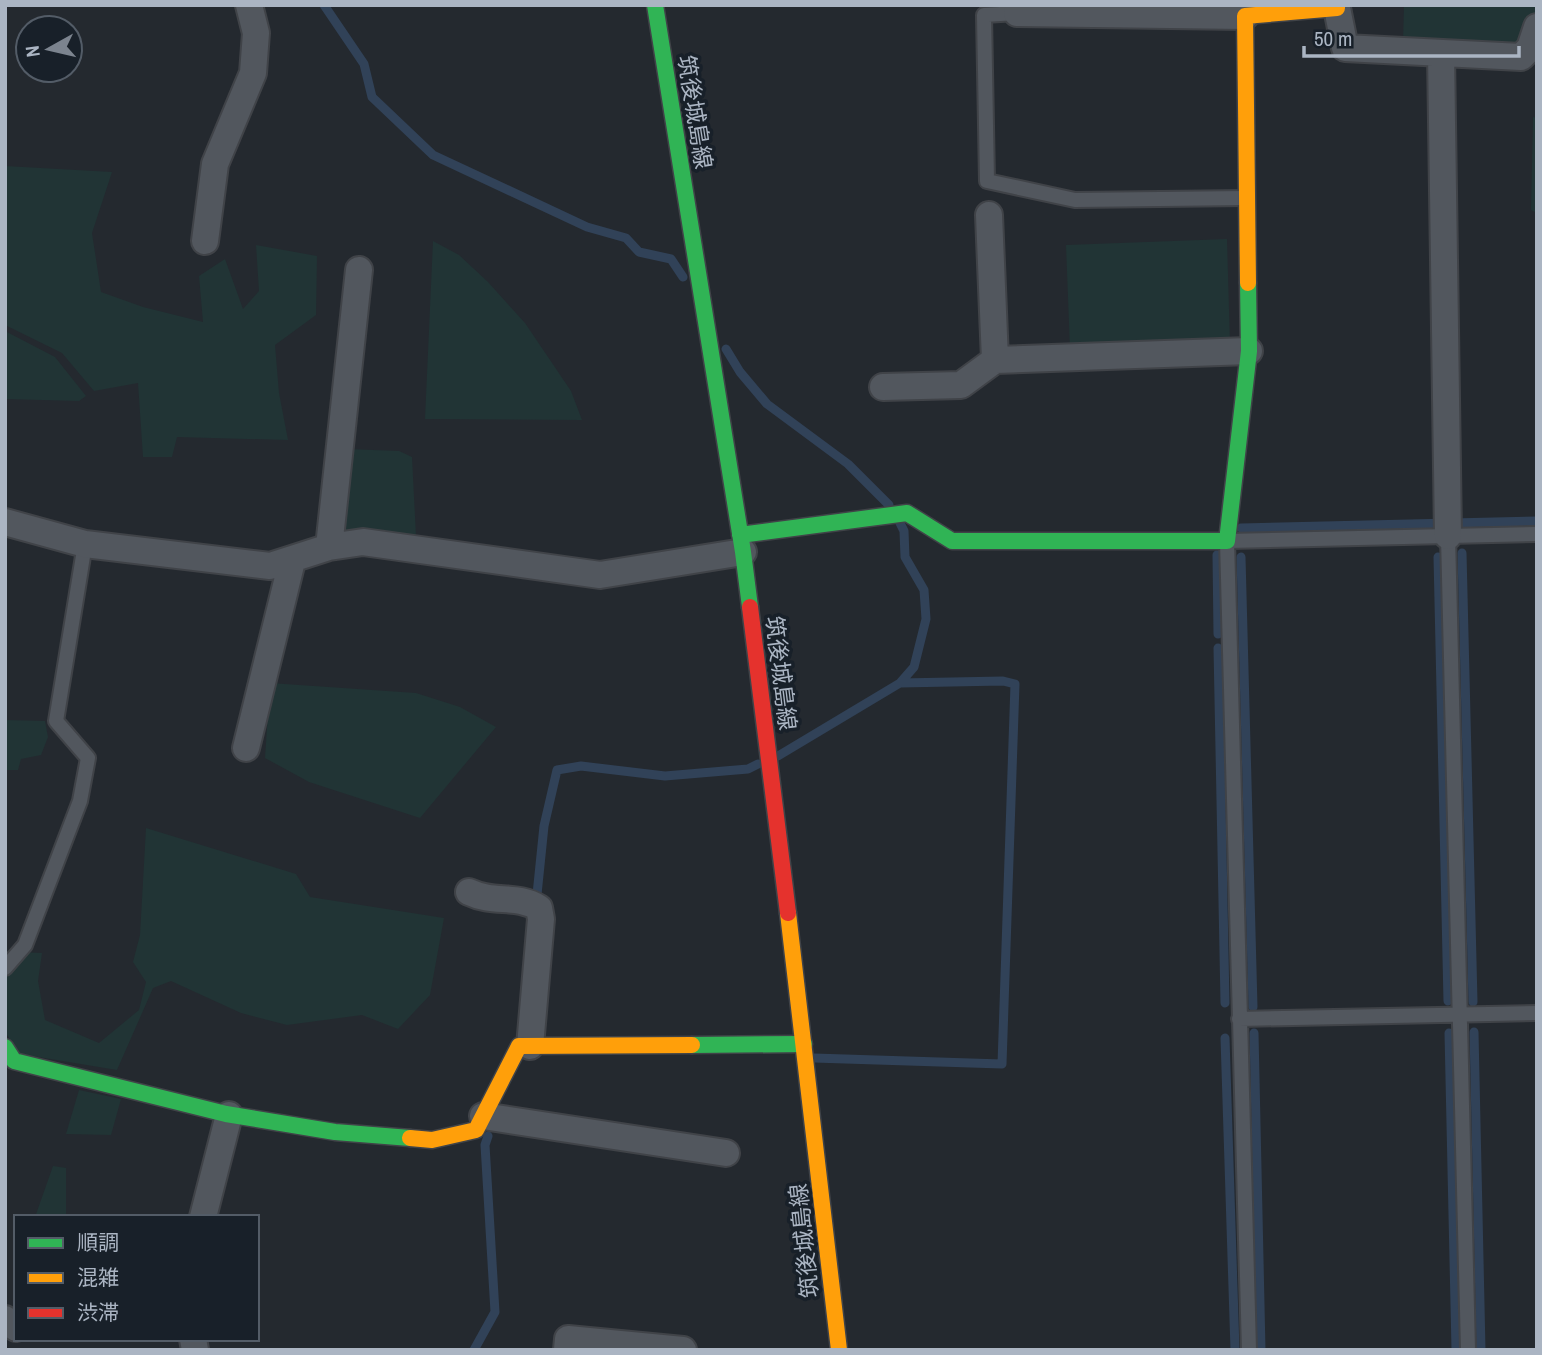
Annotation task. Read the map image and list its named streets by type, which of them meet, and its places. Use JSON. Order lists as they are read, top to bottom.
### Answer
{
  "streets": {
    "street": ["筑後城島線"]
  },
  "legend": ["順調", "混雑", "渋滞"],
  "scale_bar": "50 m",
  "north": "left"
}
